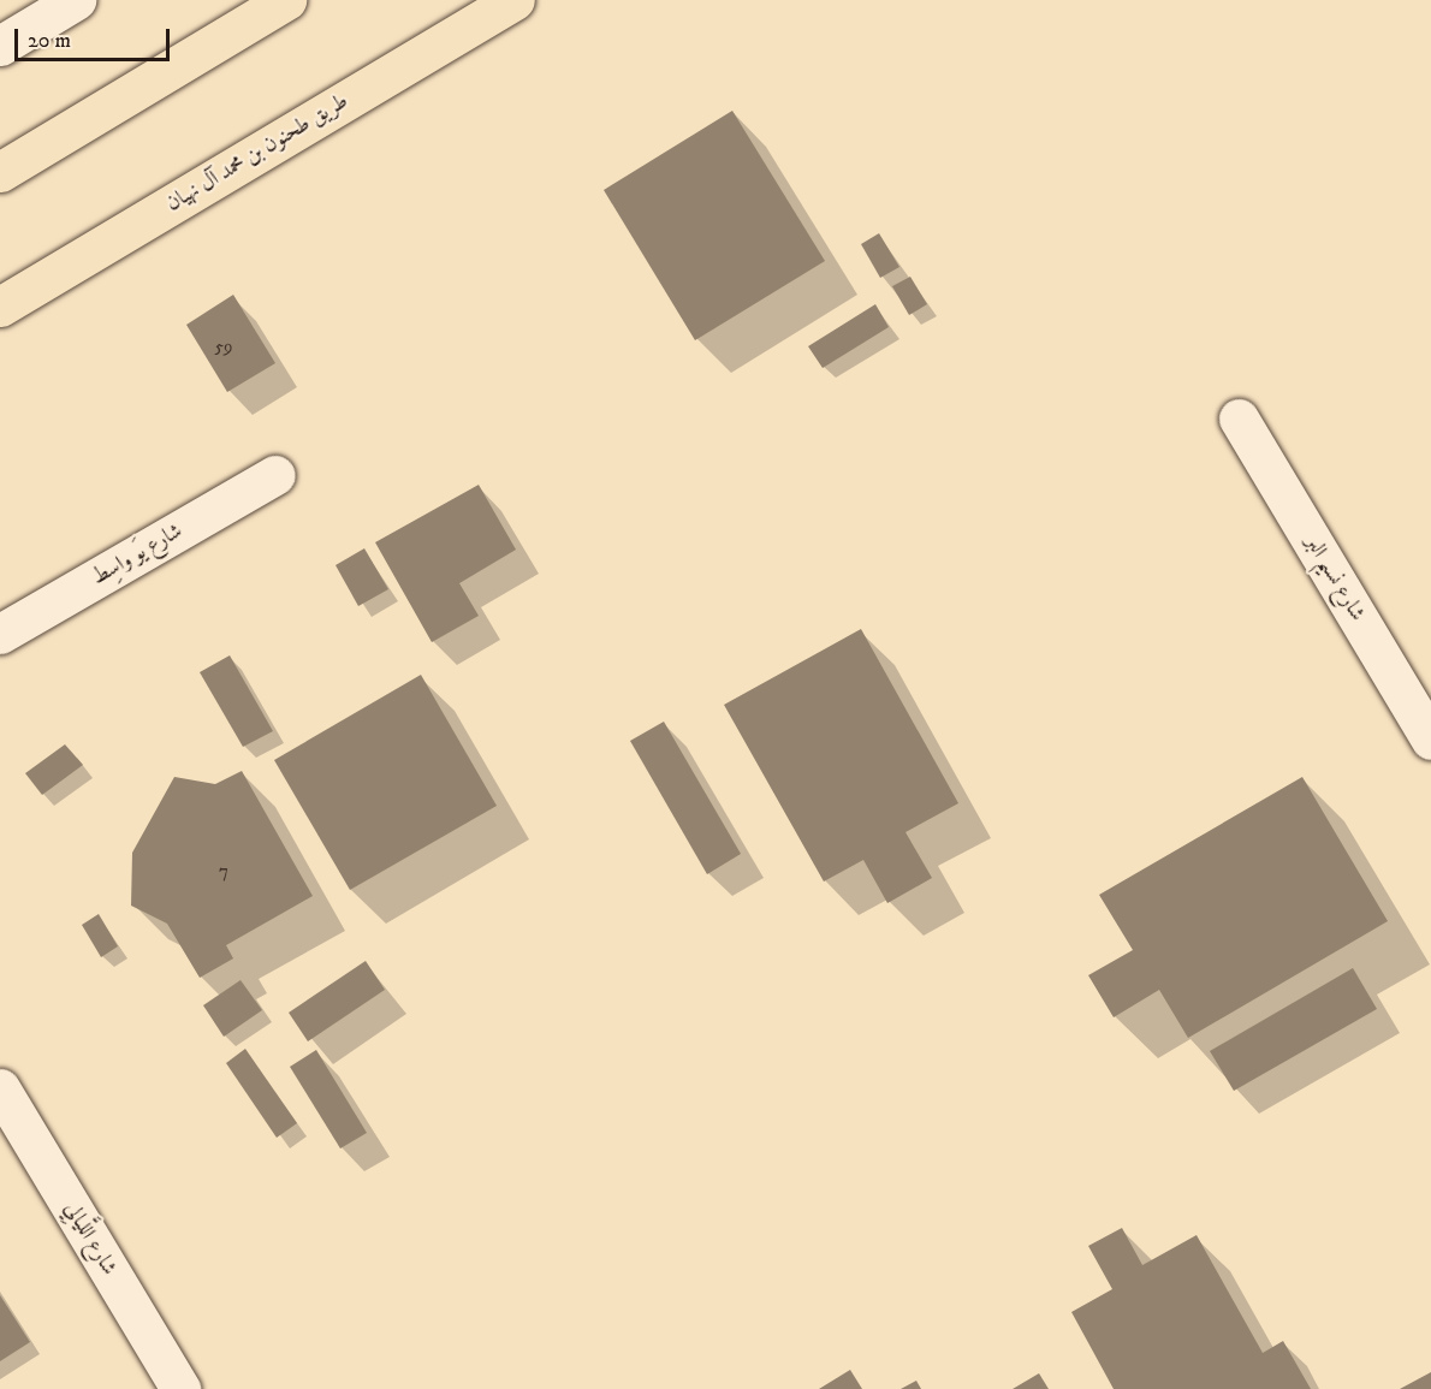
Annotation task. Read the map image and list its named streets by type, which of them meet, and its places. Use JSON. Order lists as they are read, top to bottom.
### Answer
{
  "streets": {
    "main road": ["طريق طحنون بن محمد آل نهيان"],
    "street": ["شارع يَو واسِط", "شارع نسيم البر", "شارع اللَّيالِي"]
  },
  "house_numbers": ["59", "7"],
  "scale_bar": "20 m"
}
